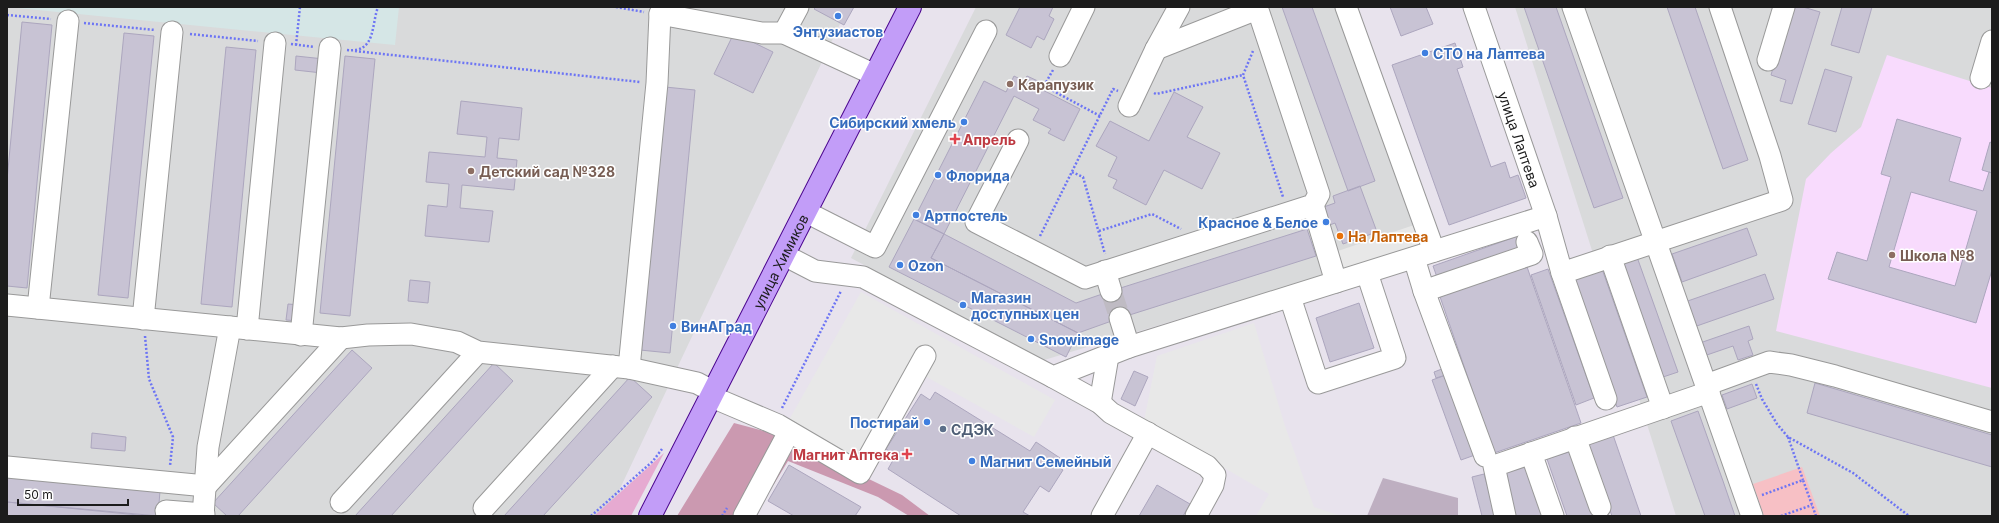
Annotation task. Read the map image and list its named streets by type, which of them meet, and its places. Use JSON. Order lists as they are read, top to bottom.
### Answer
{
  "streets": {
    "main road": ["улица Химиков"],
    "street": ["улица Лаптева"]
  },
  "places": {
    "other": [
      "Энтузиастов",
      "СТО на Лаптева",
      "Карапузик",
      "Сибирский хмель",
      "Детский сад №328",
      "Флорида",
      "Артпостель",
      "Красное & Белое",
      "На Лаптева",
      "Школа №8",
      "Ozon",
      "Магазин доступных цен",
      "ВинАГрад",
      "Snowimage",
      "Постирай",
      "СДЭК",
      "Магнит Семейный"
    ],
    "health": ["Апрель", "Магнит Аптека"]
  },
  "scale_bar": "50 m"
}
